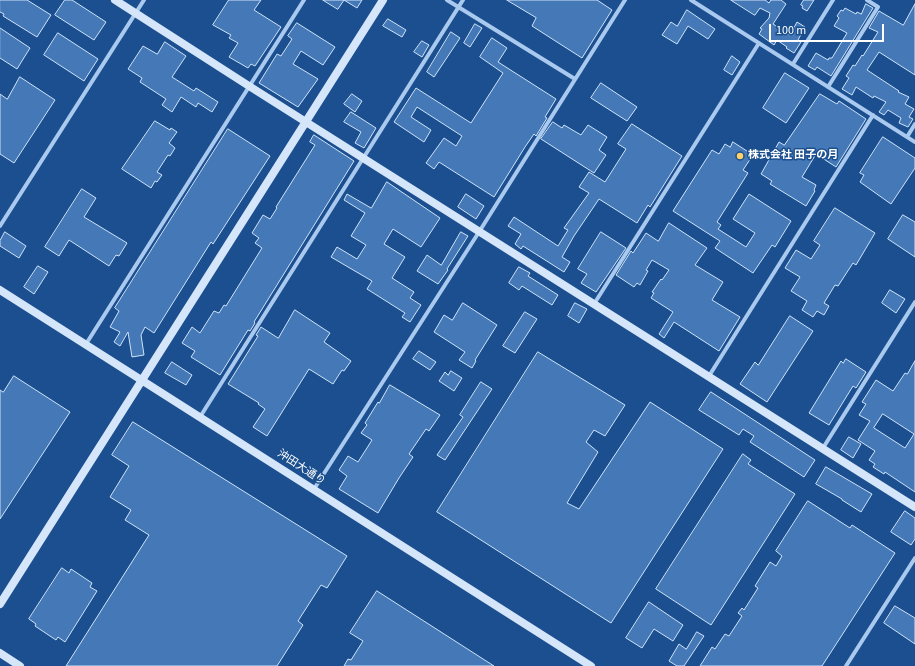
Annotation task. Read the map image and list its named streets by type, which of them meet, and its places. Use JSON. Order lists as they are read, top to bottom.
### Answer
{
  "streets": {
    "street": ["沖田大通り"]
  },
  "places": ["株式会社 田子の月"],
  "scale_bar": "100 m"
}
